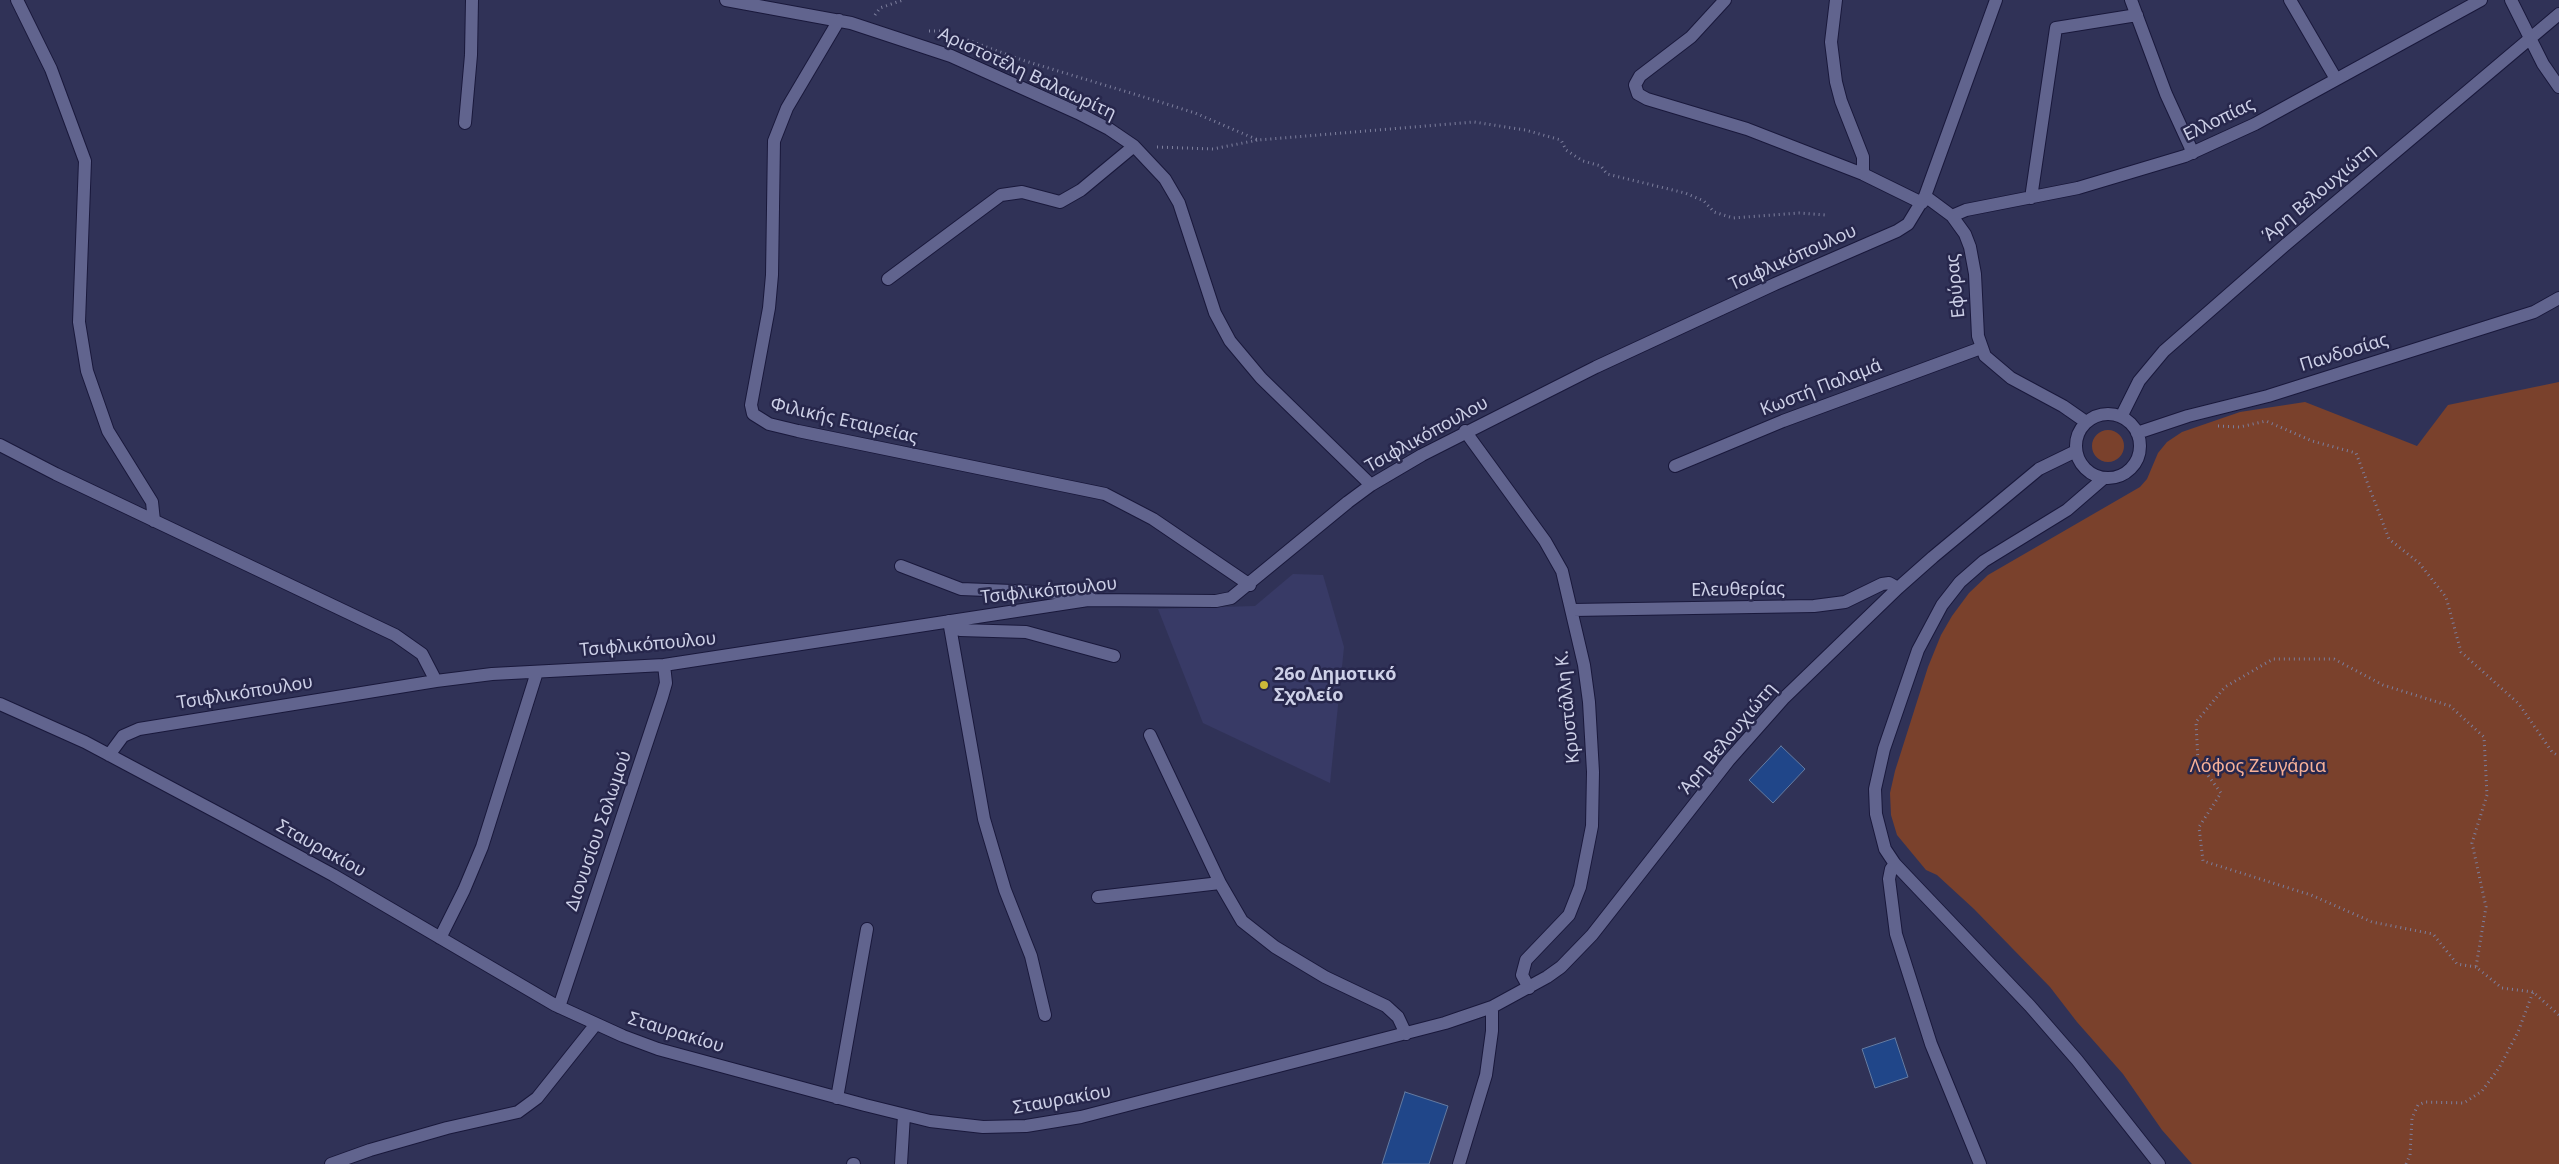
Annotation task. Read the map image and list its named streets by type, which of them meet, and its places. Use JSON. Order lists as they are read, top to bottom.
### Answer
{
  "streets": {
    "street": [
      "Αριστοτέλη Βαλαωρίτη",
      "Ελλοπίας",
      "Άρη Βελουχιώτη",
      "Τσιφλικόπουλου",
      "Εφύρας",
      "Πανδοσίας",
      "Κωστή Παλαμά",
      "Φιλικής Εταιρείας",
      "Ελευθερίας",
      "Κρυστάλλη Κ.",
      "Διονυσίου Σολωμού",
      "Σταυρακίου"
    ]
  },
  "crossings": [
    ["Αριστοτέλη Βαλαωρίτη", "Τσιφλικόπουλου"],
    ["Αριστοτέλη Βαλαωρίτη", "Φιλικής Εταιρείας"],
    ["Ελλοπίας", "Εφύρας"],
    ["Άρη Βελουχιώτη", "Πανδοσίας"],
    ["Άρη Βελουχιώτη", "Ελευθερίας"],
    ["Άρη Βελουχιώτη", "Κρυστάλλη Κ."],
    ["Άρη Βελουχιώτη", "Σταυρακίου"],
    ["Τσιφλικόπουλου", "Εφύρας"],
    ["Τσιφλικόπουλου", "Φιλικής Εταιρείας"],
    ["Τσιφλικόπουλου", "Κρυστάλλη Κ."],
    ["Τσιφλικόπουλου", "Διονυσίου Σολωμού"],
    ["Τσιφλικόπουλου", "Σταυρακίου"],
    ["Εφύρας", "Κωστή Παλαμά"],
    ["Ελευθερίας", "Κρυστάλλη Κ."],
    ["Διονυσίου Σολωμού", "Σταυρακίου"]
  ],
  "parks": ["Λόφος Ζευγάρια"],
  "places": ["26ο Δημοτικό Σχολείο"]
}
